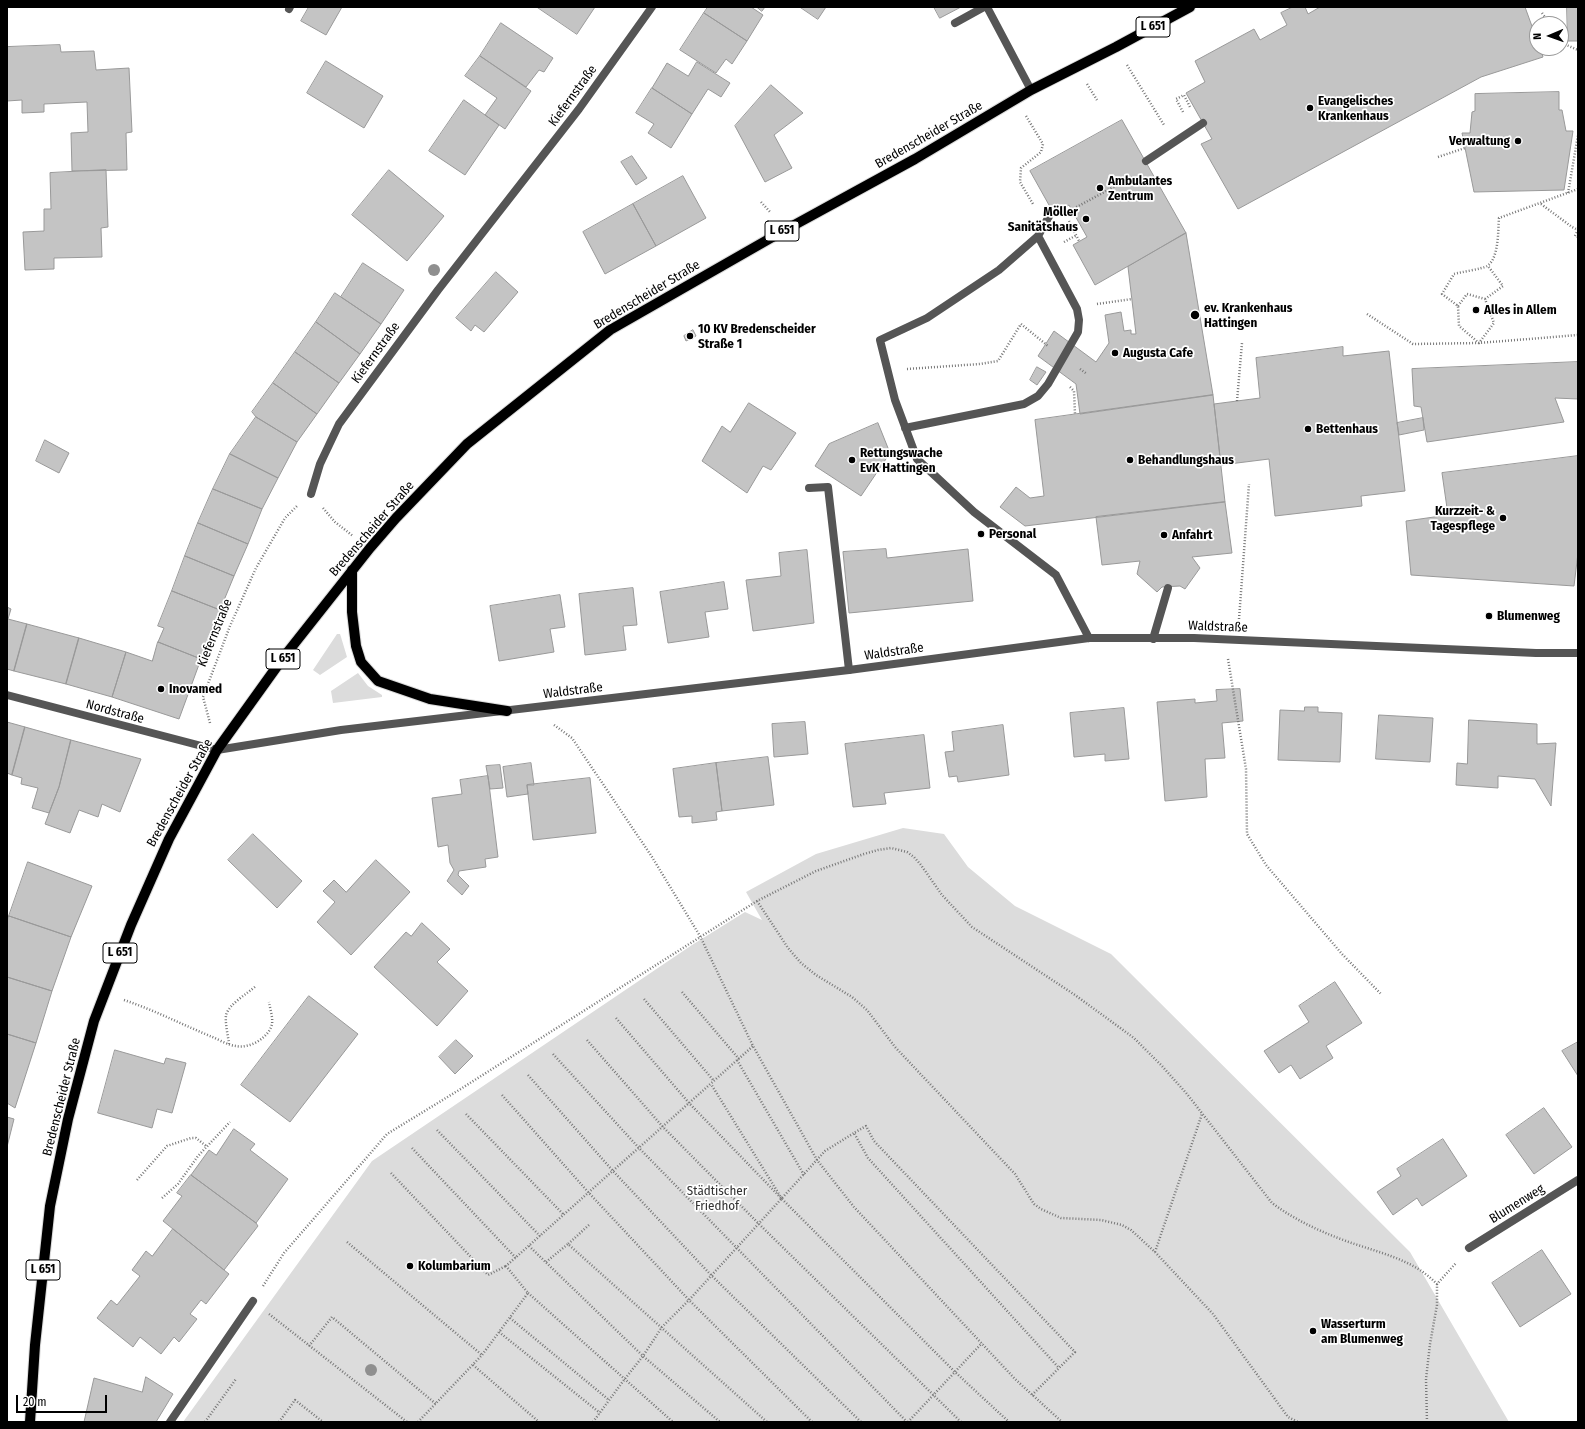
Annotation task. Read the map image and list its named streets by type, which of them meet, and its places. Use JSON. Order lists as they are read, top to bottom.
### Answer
{
  "streets": {
    "main road": ["L 651", "Bredenscheider Straße"],
    "street": [
      "Kiefernstraße",
      "Waldstraße",
      "Nordstraße",
      "Blumenweg"
    ]
  },
  "crossings": [
    ["Kiefernstraße", "Bredenscheider Straße"],
    ["Kiefernstraße", "Waldstraße"],
    ["Kiefernstraße", "Nordstraße"],
    ["Bredenscheider Straße", "Waldstraße"],
    ["Bredenscheider Straße", "Nordstraße"],
    ["Waldstraße", "Nordstraße"]
  ],
  "parks": ["Städtischer Friedhof"],
  "places": [
    "Evangelisches Krankenhaus",
    "Verwaltung",
    "Ambulantes Zentrum",
    "Möller Sanitätshaus",
    "Alles in Allem",
    "ev. Krankenhaus Hattingen",
    "10 KV Bredenscheider Straße 1",
    "Augusta Cafe",
    "Bettenhaus",
    "Rettungswache EvK Hattingen",
    "Behandlungshaus",
    "Kurzzeit- & Tagespflege",
    "Personal",
    "Anfahrt",
    "Blumenweg",
    "Inovamed",
    "Kolumbarium",
    "Wasserturm am Blumenweg"
  ],
  "scale_bar": "20 m",
  "north": "left"
}
